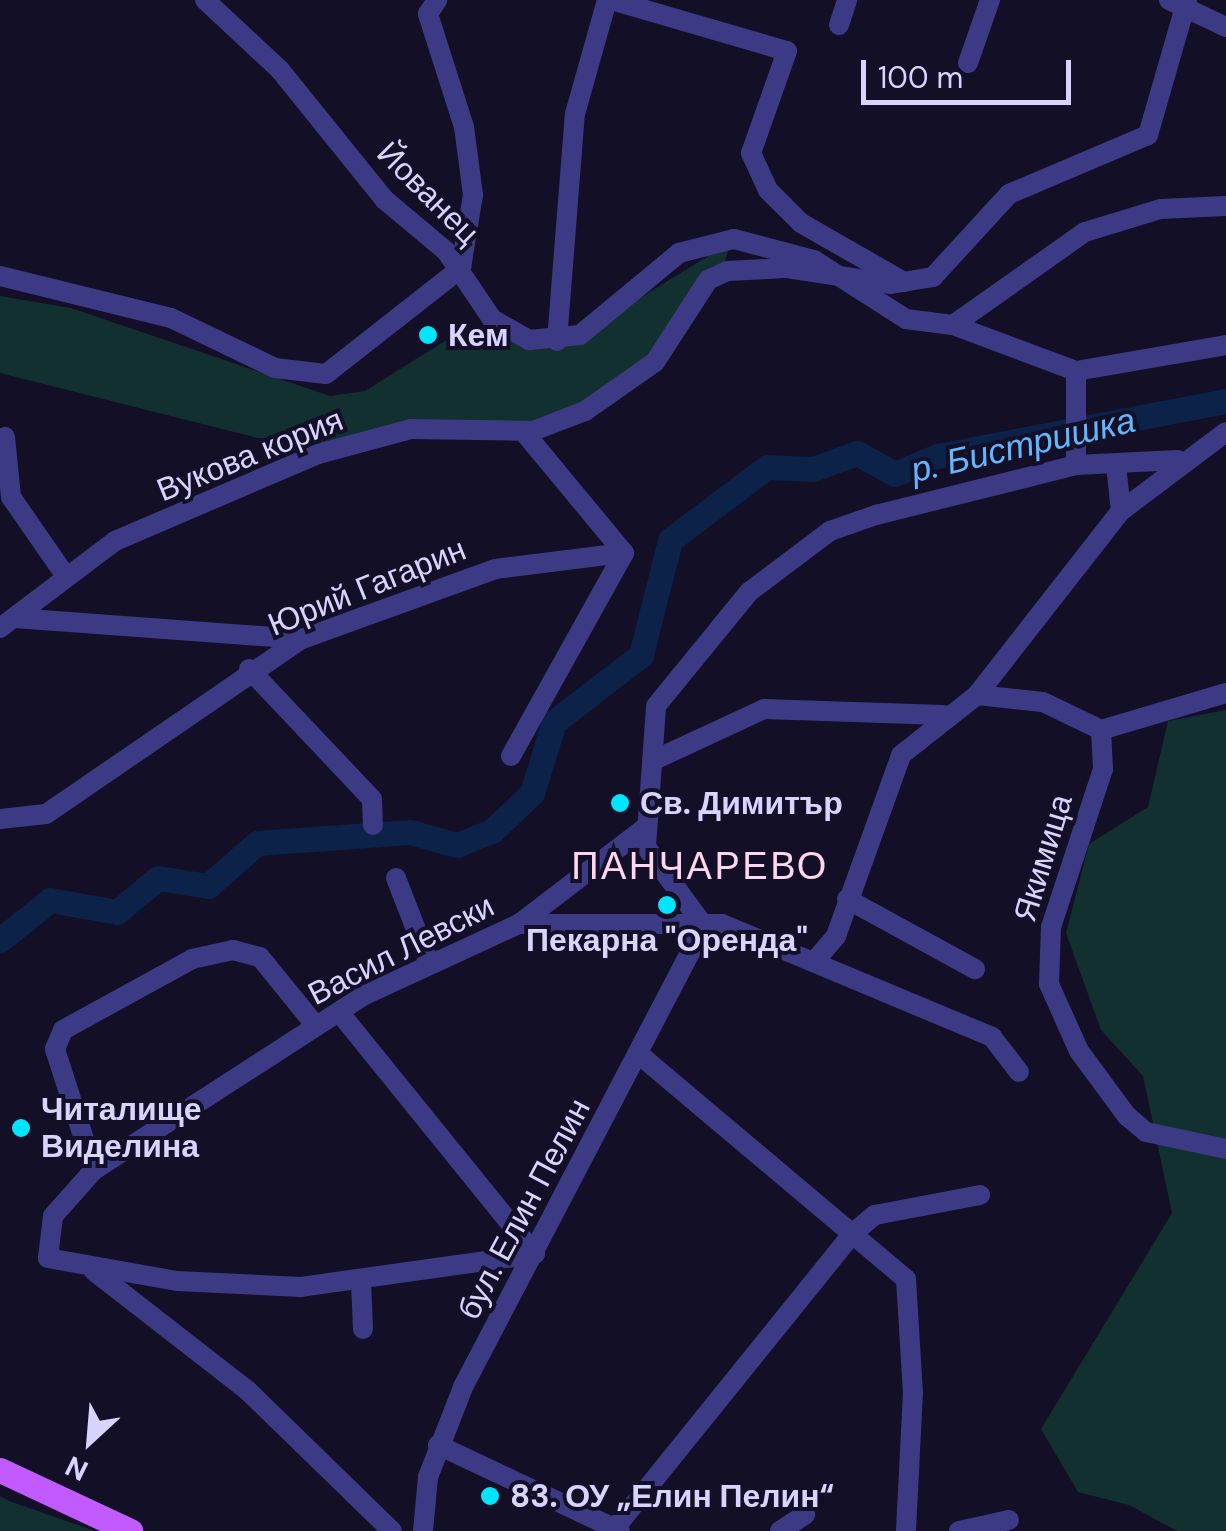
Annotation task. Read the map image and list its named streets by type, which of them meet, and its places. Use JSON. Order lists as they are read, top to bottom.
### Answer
{
  "streets": {
    "street": [
      "Йованец",
      "Вукова кория",
      "Юрий Гагарин",
      "Якимица",
      "Васил Левски",
      "бул. Елин Пелин"
    ]
  },
  "crossings": [
    ["Васил Левски", "бул. Елин Пелин"]
  ],
  "districts": ["ПАНЧАРЕВО"],
  "water": ["р. Бистришка"],
  "places": [
    "Кем",
    "Св. Димитър",
    "Пекарна \"Оренда\"",
    "Читалище Виделина",
    "83. ОУ „Елин Пелин“"
  ],
  "scale_bar": "100 m",
  "north": "bottom left"
}
